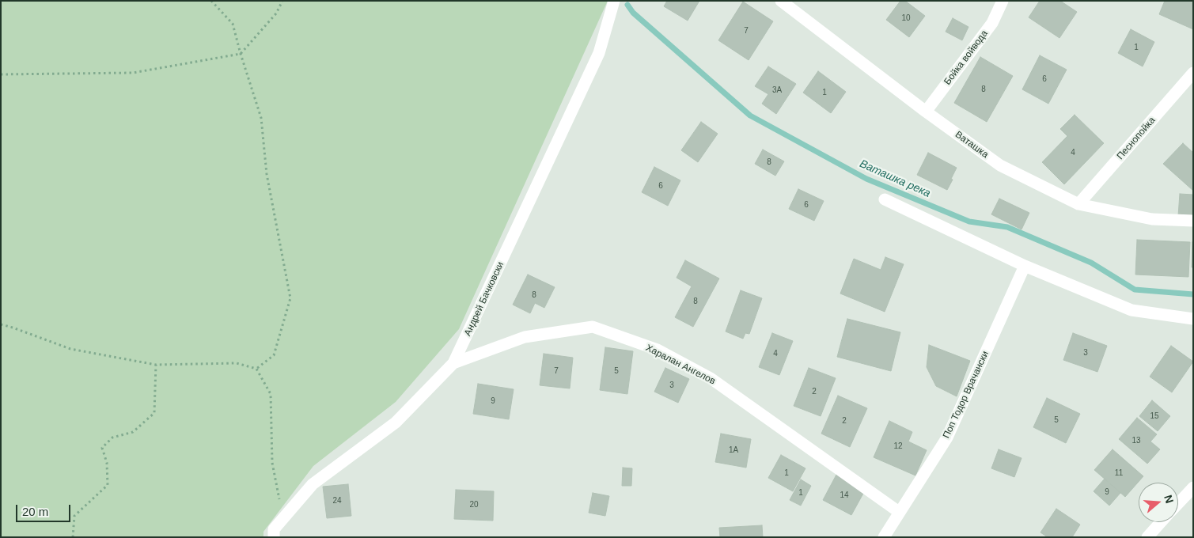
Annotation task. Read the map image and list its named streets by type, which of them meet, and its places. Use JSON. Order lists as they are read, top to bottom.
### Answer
{
  "streets": {
    "street": [
      "Бойка войвода",
      "Песнопойка",
      "Ваташка",
      "Андрей Бачковски",
      "Харалан Ангелов",
      "Поп Тодор Врачански"
    ]
  },
  "crossings": [
    ["Бойка войвода", "Ваташка"],
    ["Песнопойка", "Ваташка"],
    ["Андрей Бачковски", "Харалан Ангелов"],
    ["Харалан Ангелов", "Поп Тодор Врачански"]
  ],
  "water": ["Ваташка река"],
  "house_numbers": [
    "10",
    "7",
    "1",
    "6",
    "8",
    "3А",
    "1",
    "4",
    "8",
    "6",
    "6",
    "8",
    "8",
    "3",
    "4",
    "7",
    "5",
    "3",
    "2",
    "9",
    "15",
    "5",
    "2",
    "13",
    "12",
    "1А",
    "1",
    "11",
    "9",
    "1",
    "14",
    "24",
    "20"
  ],
  "scale_bar": "20 m",
  "north": "right"
}
